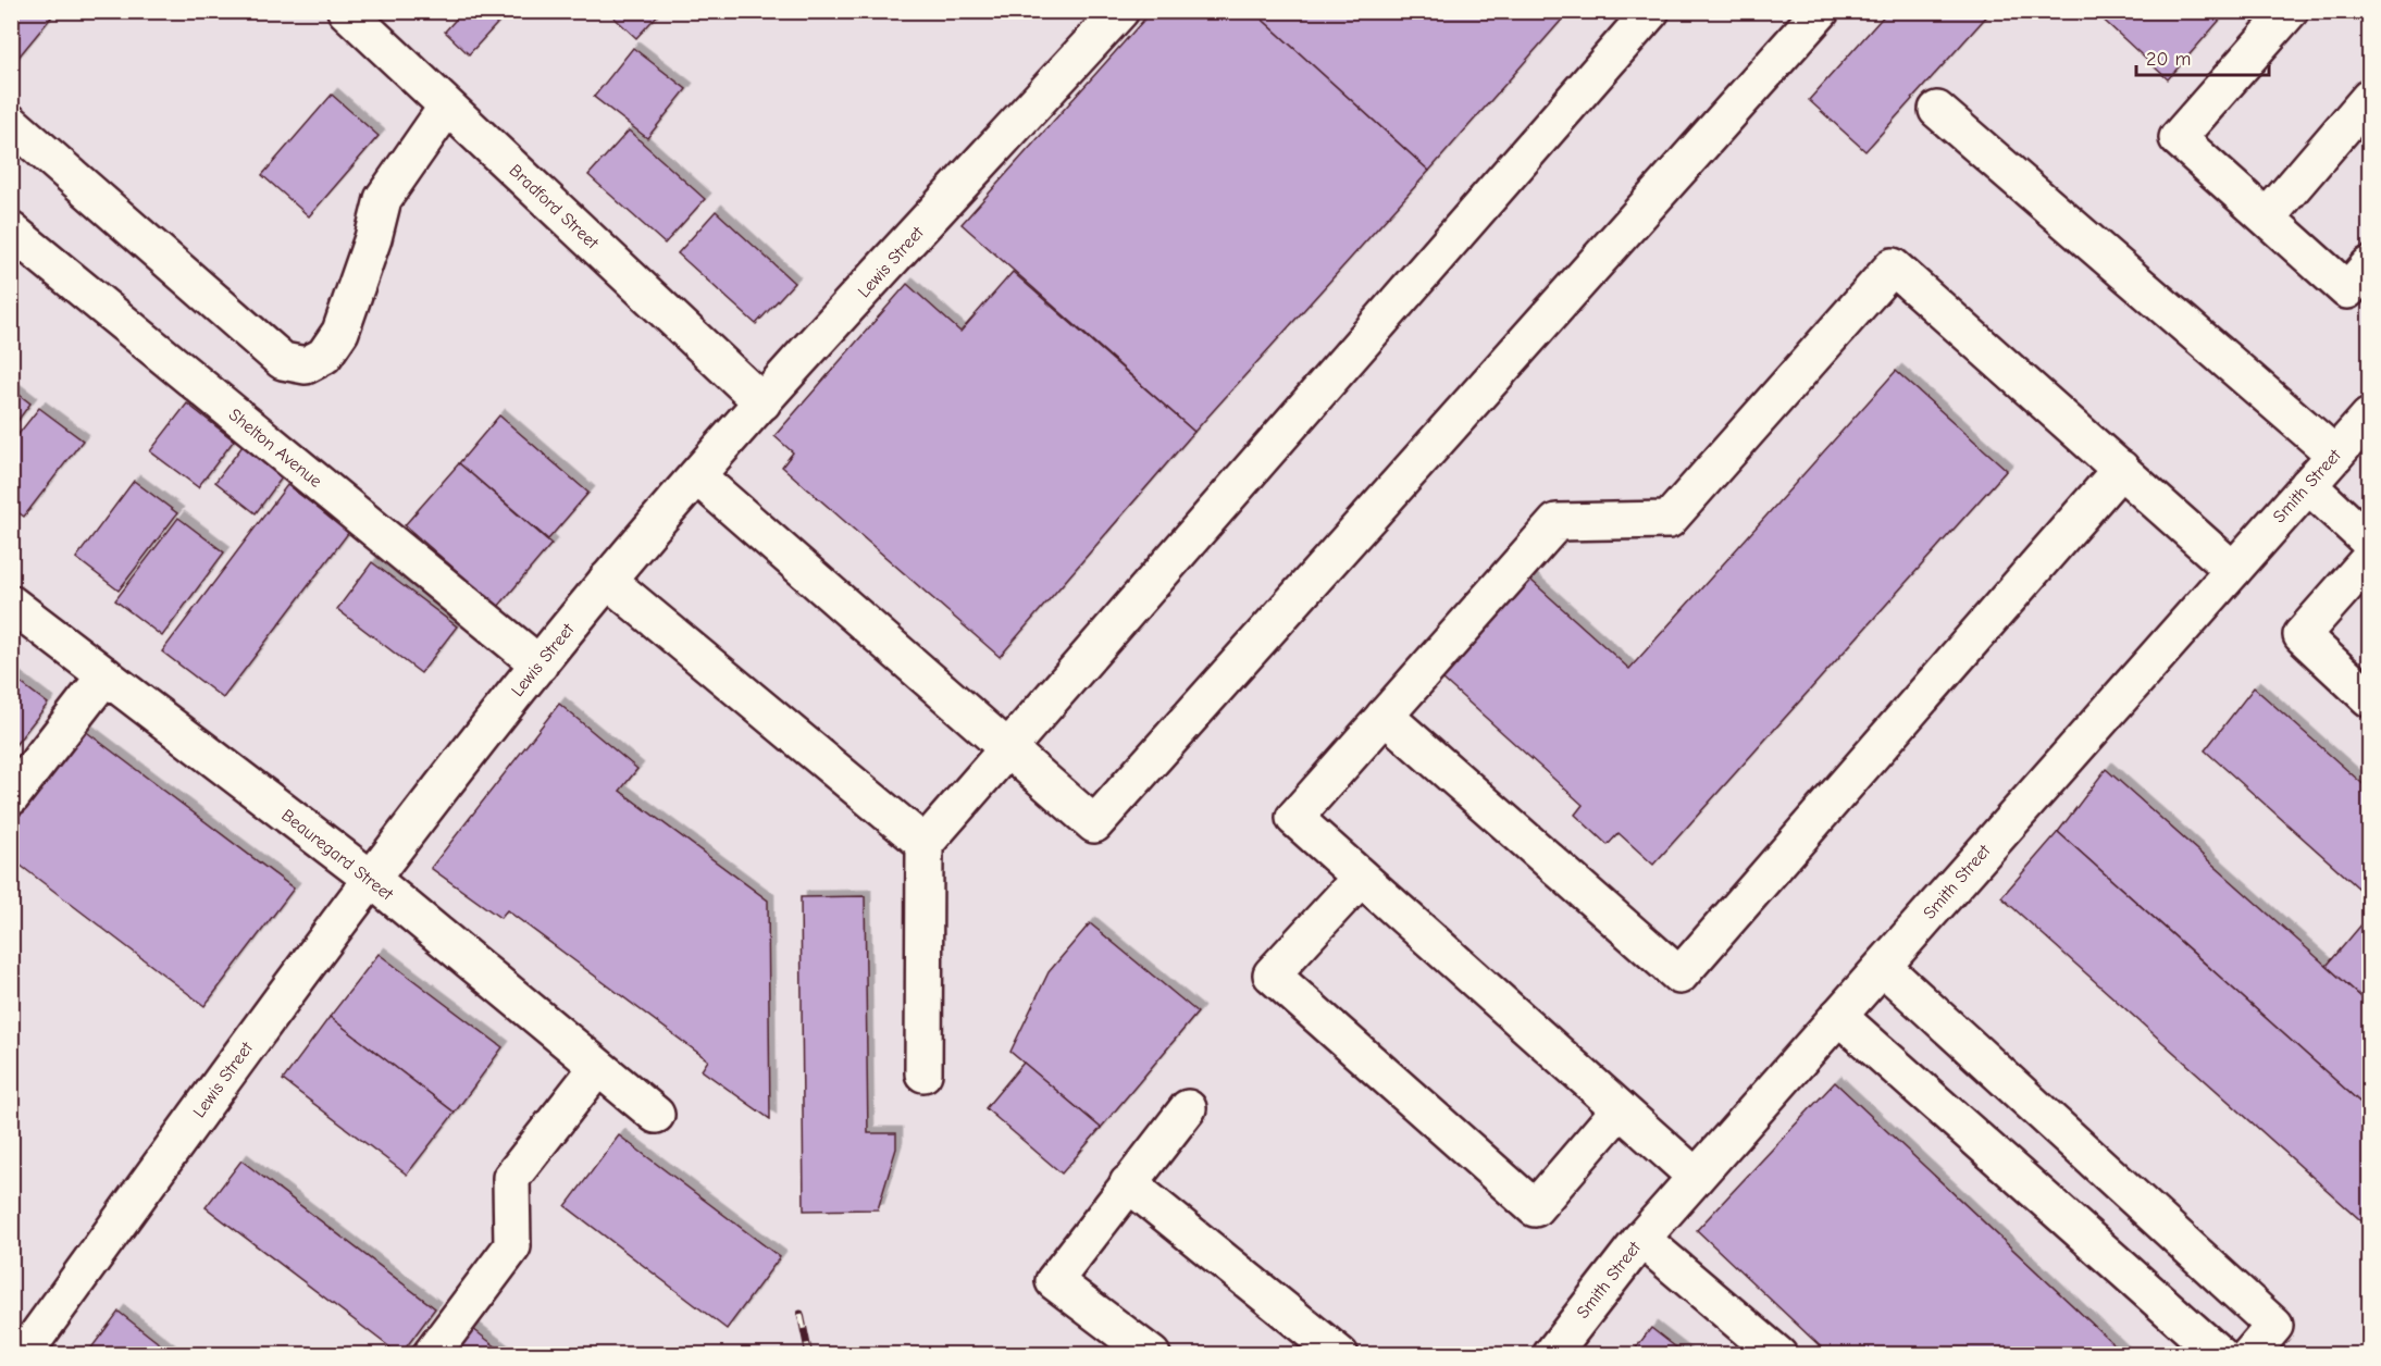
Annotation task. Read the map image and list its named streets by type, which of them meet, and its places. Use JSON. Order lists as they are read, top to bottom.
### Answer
{
  "streets": {
    "street": [
      "Bradford Street",
      "Lewis Street",
      "Shelton Avenue",
      "Smith Street",
      "Beauregard Street"
    ]
  },
  "crossings": [
    ["Bradford Street", "Lewis Street"],
    ["Lewis Street", "Shelton Avenue"],
    ["Lewis Street", "Beauregard Street"]
  ],
  "scale_bar": "20 m"
}
